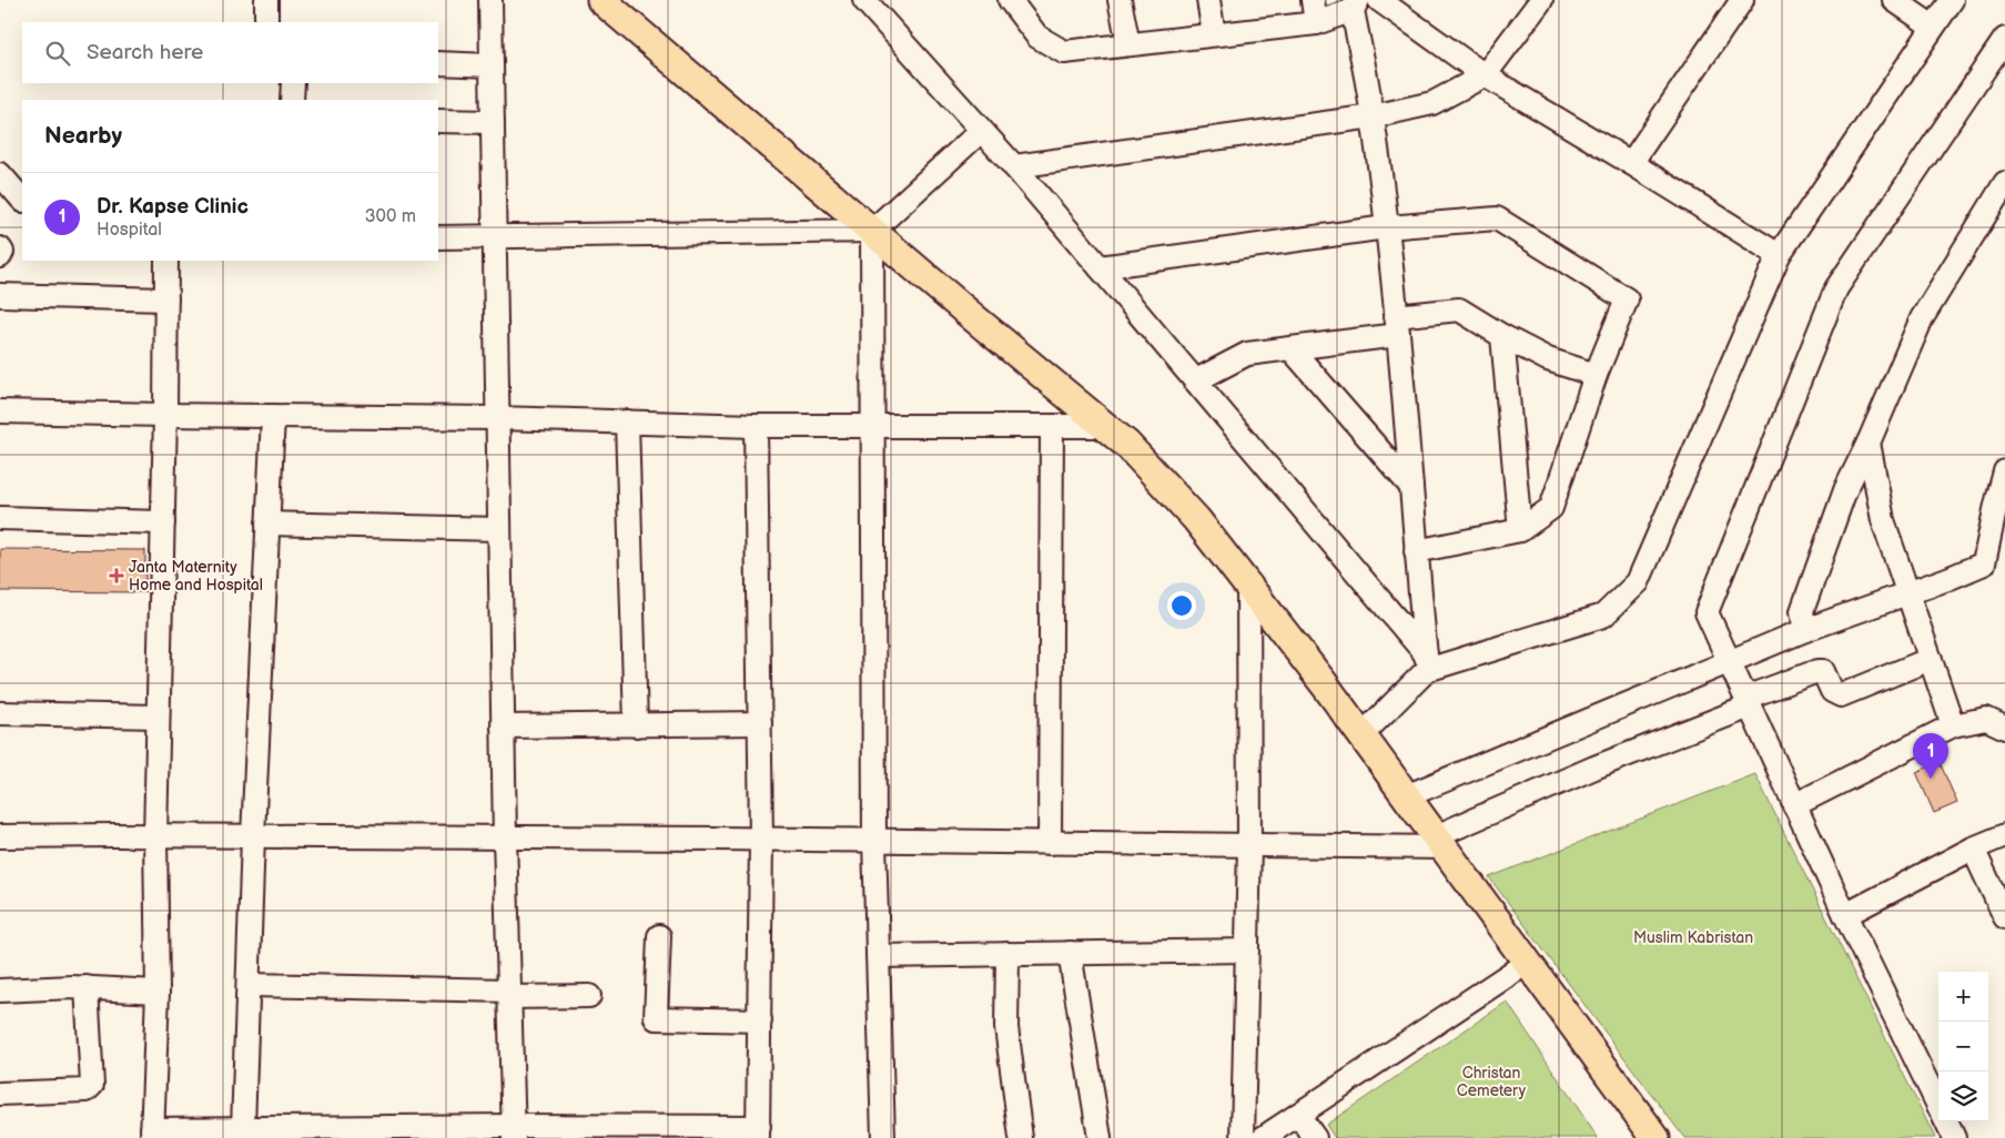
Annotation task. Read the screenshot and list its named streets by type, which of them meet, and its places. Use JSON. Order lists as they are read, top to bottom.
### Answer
{
  "parks": ["Muslim Kabristan", "Christan Cemetery"],
  "places": {
    "health": ["Janta Maternity Home and Hospital"]
  },
  "page": {
    "search": "Search here",
    "heading": "Nearby",
    "list": [
      {
        "mark": "1",
        "name": "Dr. Kapse Clinic",
        "note": "Hospital",
        "value": "300 m"
      }
    ],
    "pins": "1",
    "map_buttons": ["+", "−"]
  }
}
